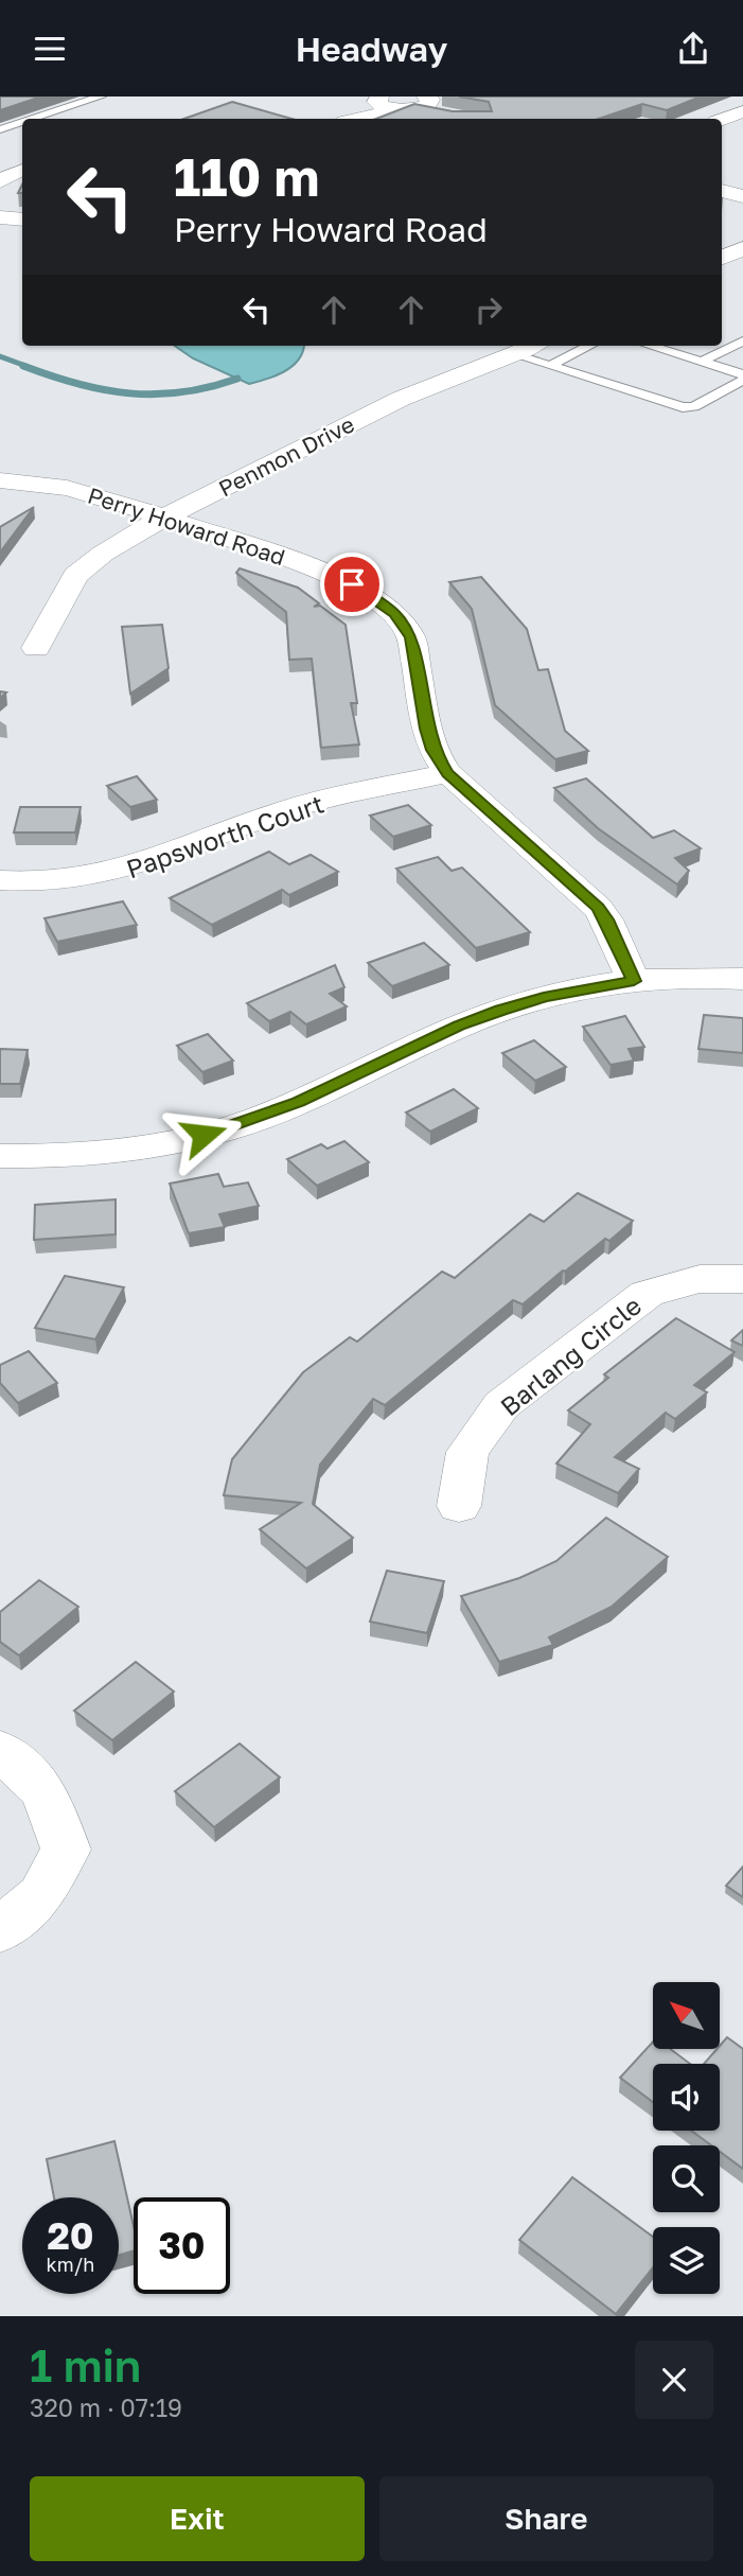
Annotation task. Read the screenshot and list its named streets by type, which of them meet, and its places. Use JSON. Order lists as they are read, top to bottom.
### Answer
{
  "streets": {
    "street": [
      "Penmon Drive",
      "Perry Howard Road",
      "Papsworth Court",
      "Barlang Circle"
    ]
  },
  "crossings": [
    ["Penmon Drive", "Perry Howard Road"],
    ["Perry Howard Road", "Papsworth Court"]
  ],
  "north": "top left",
  "page": {
    "header": "Headway",
    "turn": ["110 m", "Perry Howard Road"],
    "speed": "20 km/h",
    "limit": "30",
    "heading": ["1 min", "320 m · 07:19"],
    "buttons": ["Exit", "Share"]
  }
}
